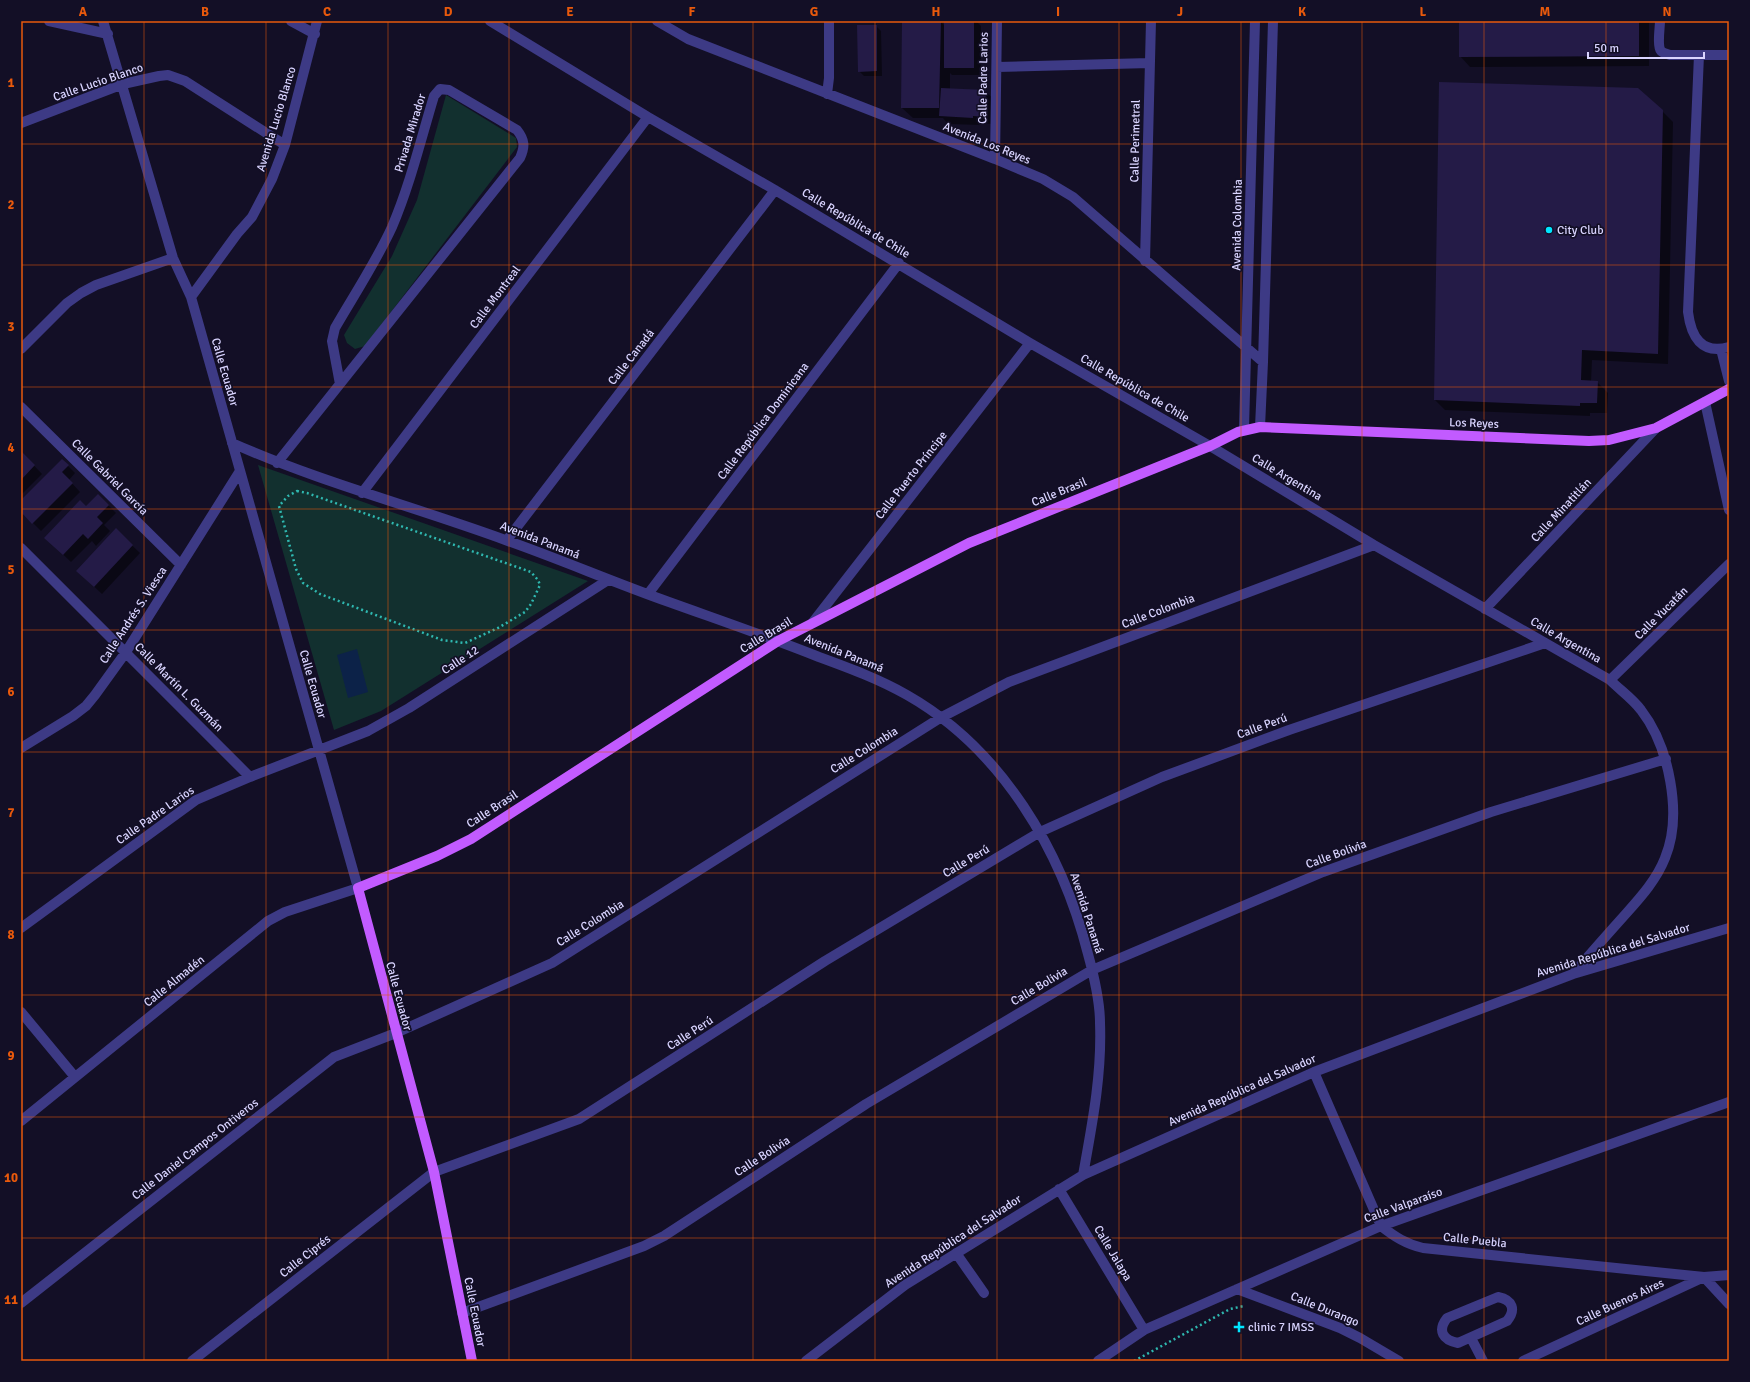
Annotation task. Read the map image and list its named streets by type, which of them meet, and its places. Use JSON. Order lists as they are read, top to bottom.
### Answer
{
  "streets": {
    "main road": ["Calle Ecuador", "Los Reyes", "Calle Brasil"],
    "street": [
      "Calle Padre Larios",
      "Calle Lucio Blanco",
      "Avenida Lucio Blanco",
      "Privada Mirador",
      "Calle Perimetral",
      "Avenida Los Reyes",
      "Calle República de Chile",
      "Avenida Colombia",
      "Calle Montreal",
      "Calle Canadá",
      "Calle República Dominicana",
      "Calle Puerto Príncipe",
      "Calle Gabriel García",
      "Calle Argentina",
      "Calle Minatitlán",
      "Avenida Panamá",
      "Calle Colombia",
      "Calle Yucatán",
      "Calle Andrés S. Viesca",
      "Calle 12",
      "Calle Martín L. Guzmán",
      "Calle Perú",
      "Calle Bolivia",
      "Avenida República del Salvador",
      "Calle Almadén",
      "Calle Daniel Campos Ontiveros",
      "Calle Valparaíso",
      "Calle Puebla",
      "Calle Jalapa",
      "Calle Ciprés",
      "Calle Buenos Aires",
      "Calle Durango"
    ]
  },
  "crossings": [
    ["Calle Padre Larios", "Avenida Los Reyes"],
    ["Calle Padre Larios", "Calle Ecuador"],
    ["Calle Padre Larios", "Calle 12"],
    ["Calle Padre Larios", "Calle Martín L. Guzmán"],
    ["Calle Lucio Blanco", "Avenida Lucio Blanco"],
    ["Calle Lucio Blanco", "Calle Ecuador"],
    ["Avenida Lucio Blanco", "Calle Ecuador"],
    ["Privada Mirador", "Avenida Panamá"],
    ["Calle Perimetral", "Avenida Los Reyes"],
    ["Avenida Los Reyes", "Avenida Colombia"],
    ["Calle República de Chile", "Calle Montreal"],
    ["Calle República de Chile", "Calle Canadá"],
    ["Calle República de Chile", "Calle República Dominicana"],
    ["Calle República de Chile", "Los Reyes"],
    ["Calle República de Chile", "Calle Puerto Príncipe"],
    ["Calle República de Chile", "Calle Argentina"],
    ["Calle República de Chile", "Calle Brasil"],
    ["Avenida Colombia", "Los Reyes"],
    ["Calle Montreal", "Avenida Panamá"],
    ["Calle Canadá", "Avenida Panamá"],
    ["Calle Ecuador", "Calle Brasil"],
    ["Calle Ecuador", "Avenida Panamá"],
    ["Calle Ecuador", "Calle Colombia"],
    ["Calle Ecuador", "Calle Andrés S. Viesca"],
    ["Calle Ecuador", "Calle 12"],
    ["Calle Ecuador", "Calle Perú"],
    ["Calle Ecuador", "Calle Bolivia"],
    ["Calle Ecuador", "Calle Almadén"],
    ["Calle Ecuador", "Calle Daniel Campos Ontiveros"],
    ["Calle Ecuador", "Calle Ciprés"],
    ["Calle República Dominicana", "Avenida Panamá"],
    ["Los Reyes", "Calle Argentina"],
    ["Los Reyes", "Calle Brasil"],
    ["Los Reyes", "Calle Minatitlán"],
    ["Calle Puerto Príncipe", "Calle Brasil"],
    ["Calle Gabriel García", "Calle Andrés S. Viesca"],
    ["Calle Argentina", "Calle Brasil"],
    ["Calle Argentina", "Calle Minatitlán"],
    ["Calle Argentina", "Calle Colombia"],
    ["Calle Argentina", "Calle Yucatán"],
    ["Calle Argentina", "Calle Perú"],
    ["Calle Argentina", "Calle Bolivia"],
    ["Calle Argentina", "Avenida República del Salvador"],
    ["Calle Brasil", "Avenida Panamá"],
    ["Calle Brasil", "Calle Almadén"],
    ["Avenida Panamá", "Calle Colombia"],
    ["Avenida Panamá", "Calle 12"],
    ["Avenida Panamá", "Calle Perú"],
    ["Avenida Panamá", "Calle Bolivia"],
    ["Avenida Panamá", "Avenida República del Salvador"],
    ["Calle Colombia", "Calle Daniel Campos Ontiveros"],
    ["Calle Andrés S. Viesca", "Calle Martín L. Guzmán"],
    ["Calle Perú", "Calle Ciprés"],
    ["Avenida República del Salvador", "Calle Puebla"],
    ["Avenida República del Salvador", "Calle Jalapa"],
    ["Calle Valparaíso", "Calle Puebla"],
    ["Calle Valparaíso", "Calle Jalapa"],
    ["Calle Valparaíso", "Calle Durango"],
    ["Calle Puebla", "Calle Buenos Aires"]
  ],
  "places": {
    "other": ["City Club"],
    "health": ["clinic 7 IMSS"]
  },
  "scale_bar": "50 m",
  "grid": {
    "columns": [
      "A",
      "B",
      "C",
      "D",
      "E",
      "F",
      "G",
      "H",
      "I",
      "J",
      "K",
      "L",
      "M",
      "N"
    ],
    "rows": [
      "1",
      "2",
      "3",
      "4",
      "5",
      "6",
      "7",
      "8",
      "9",
      "10",
      "11"
    ]
  }
}
